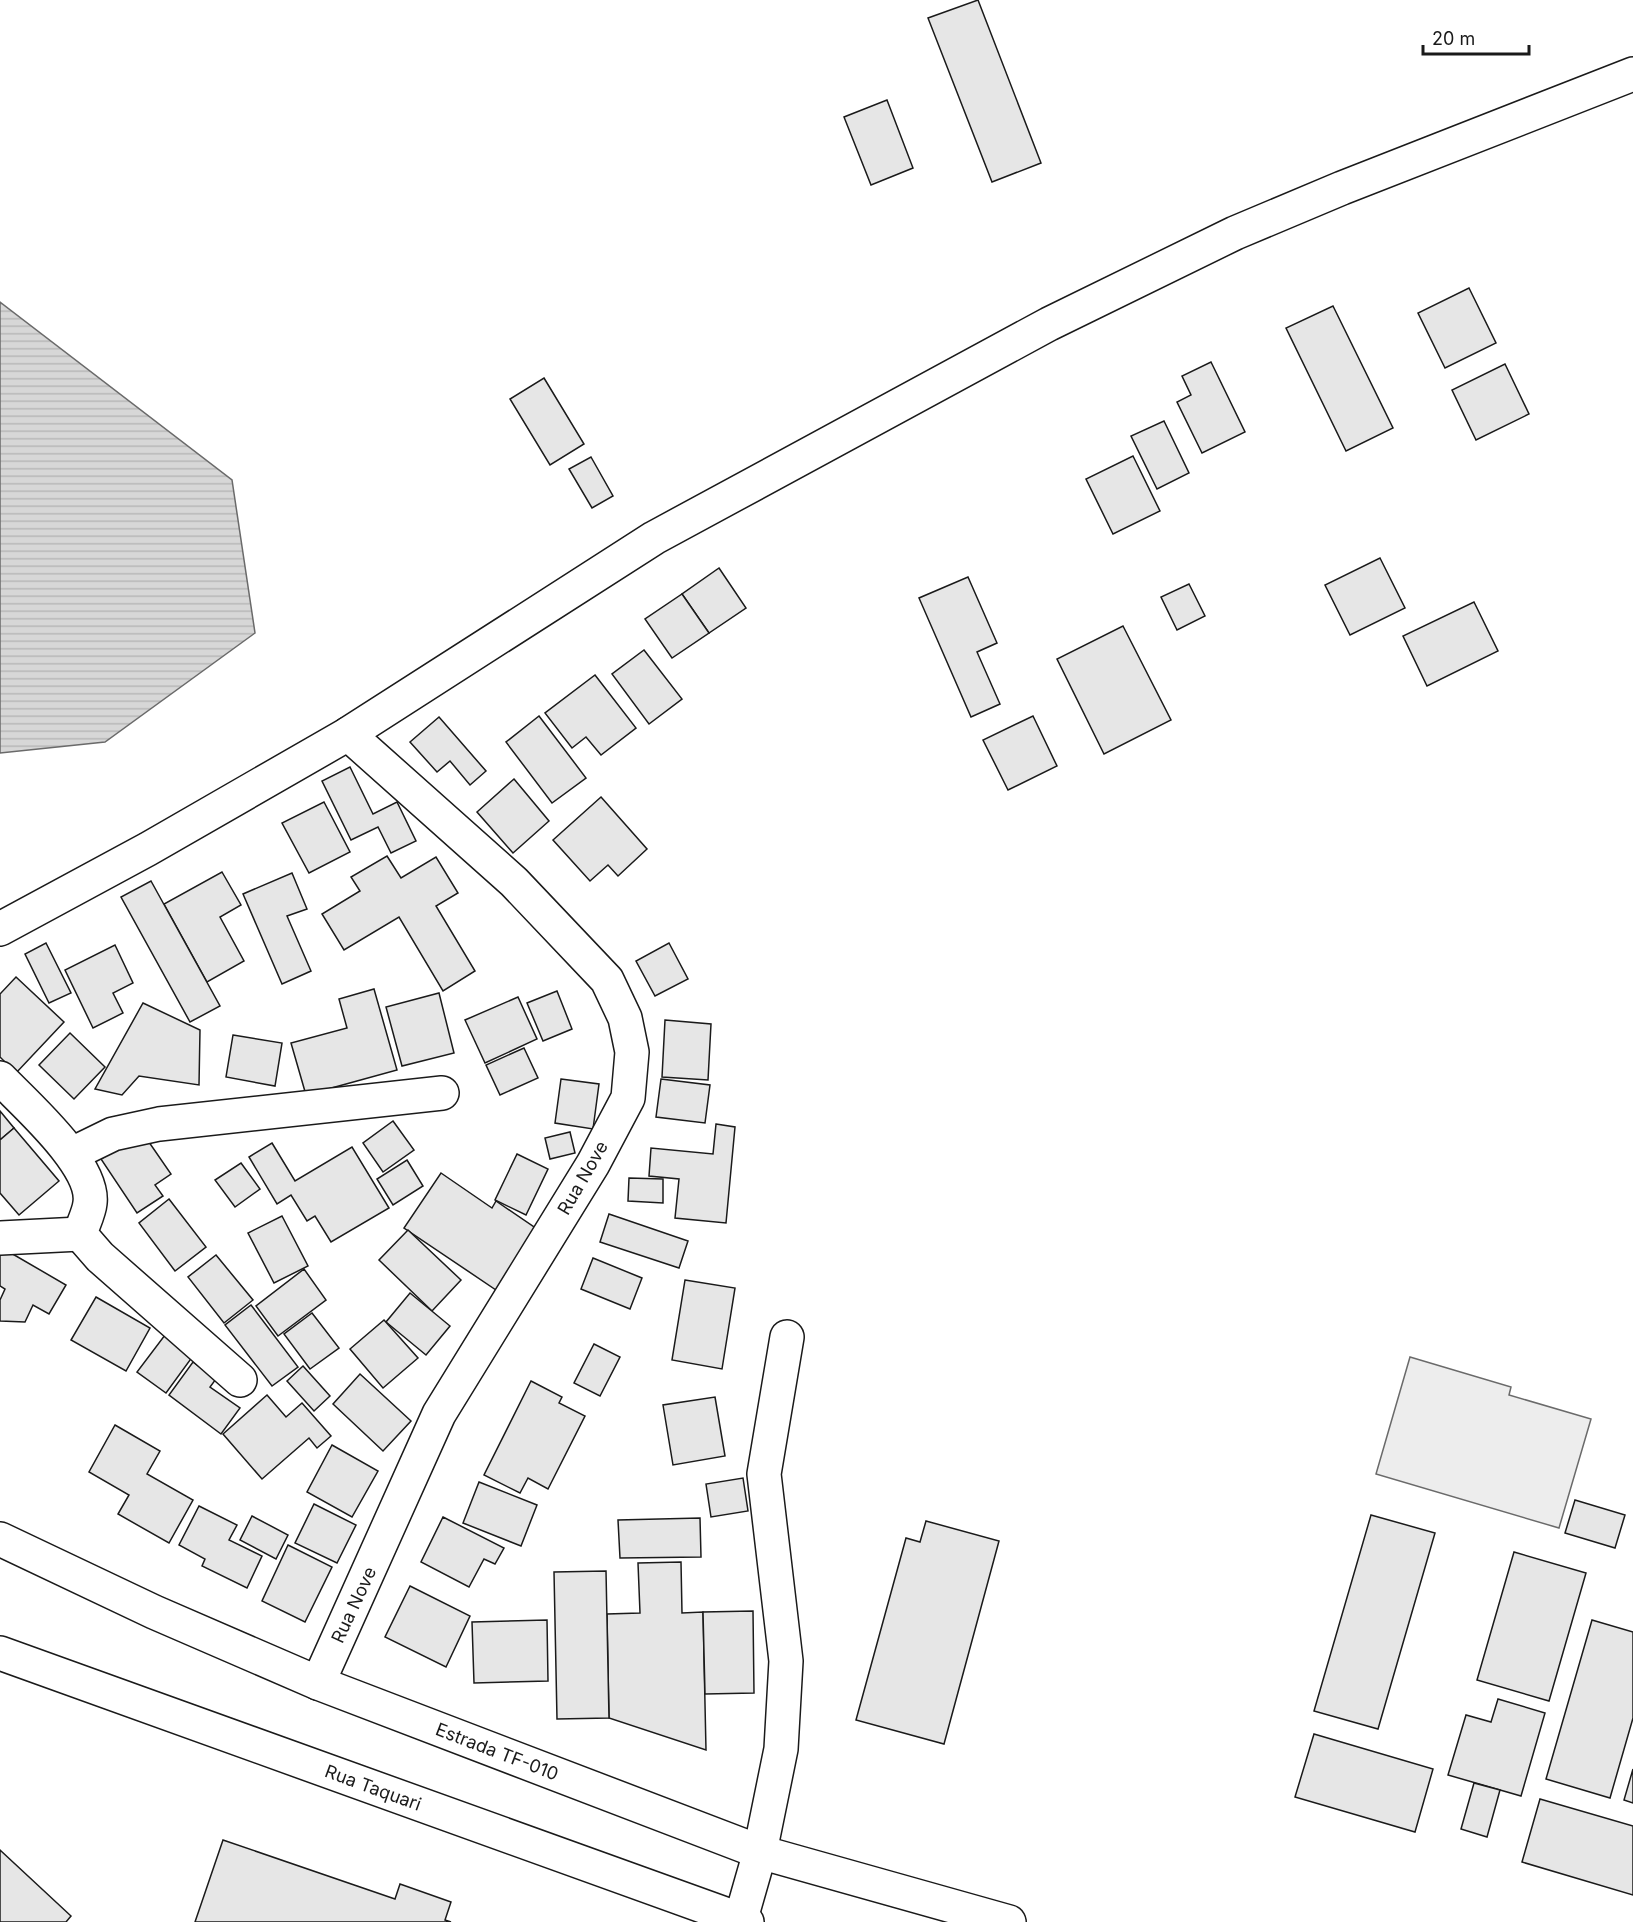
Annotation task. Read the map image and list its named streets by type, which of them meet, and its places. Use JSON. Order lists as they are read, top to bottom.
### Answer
{
  "streets": {
    "street": ["Rua Nove", "Estrada TF-010", "Rua Taquari"]
  },
  "crossings": [
    ["Rua Nove", "Estrada TF-010"]
  ],
  "scale_bar": "20 m"
}
